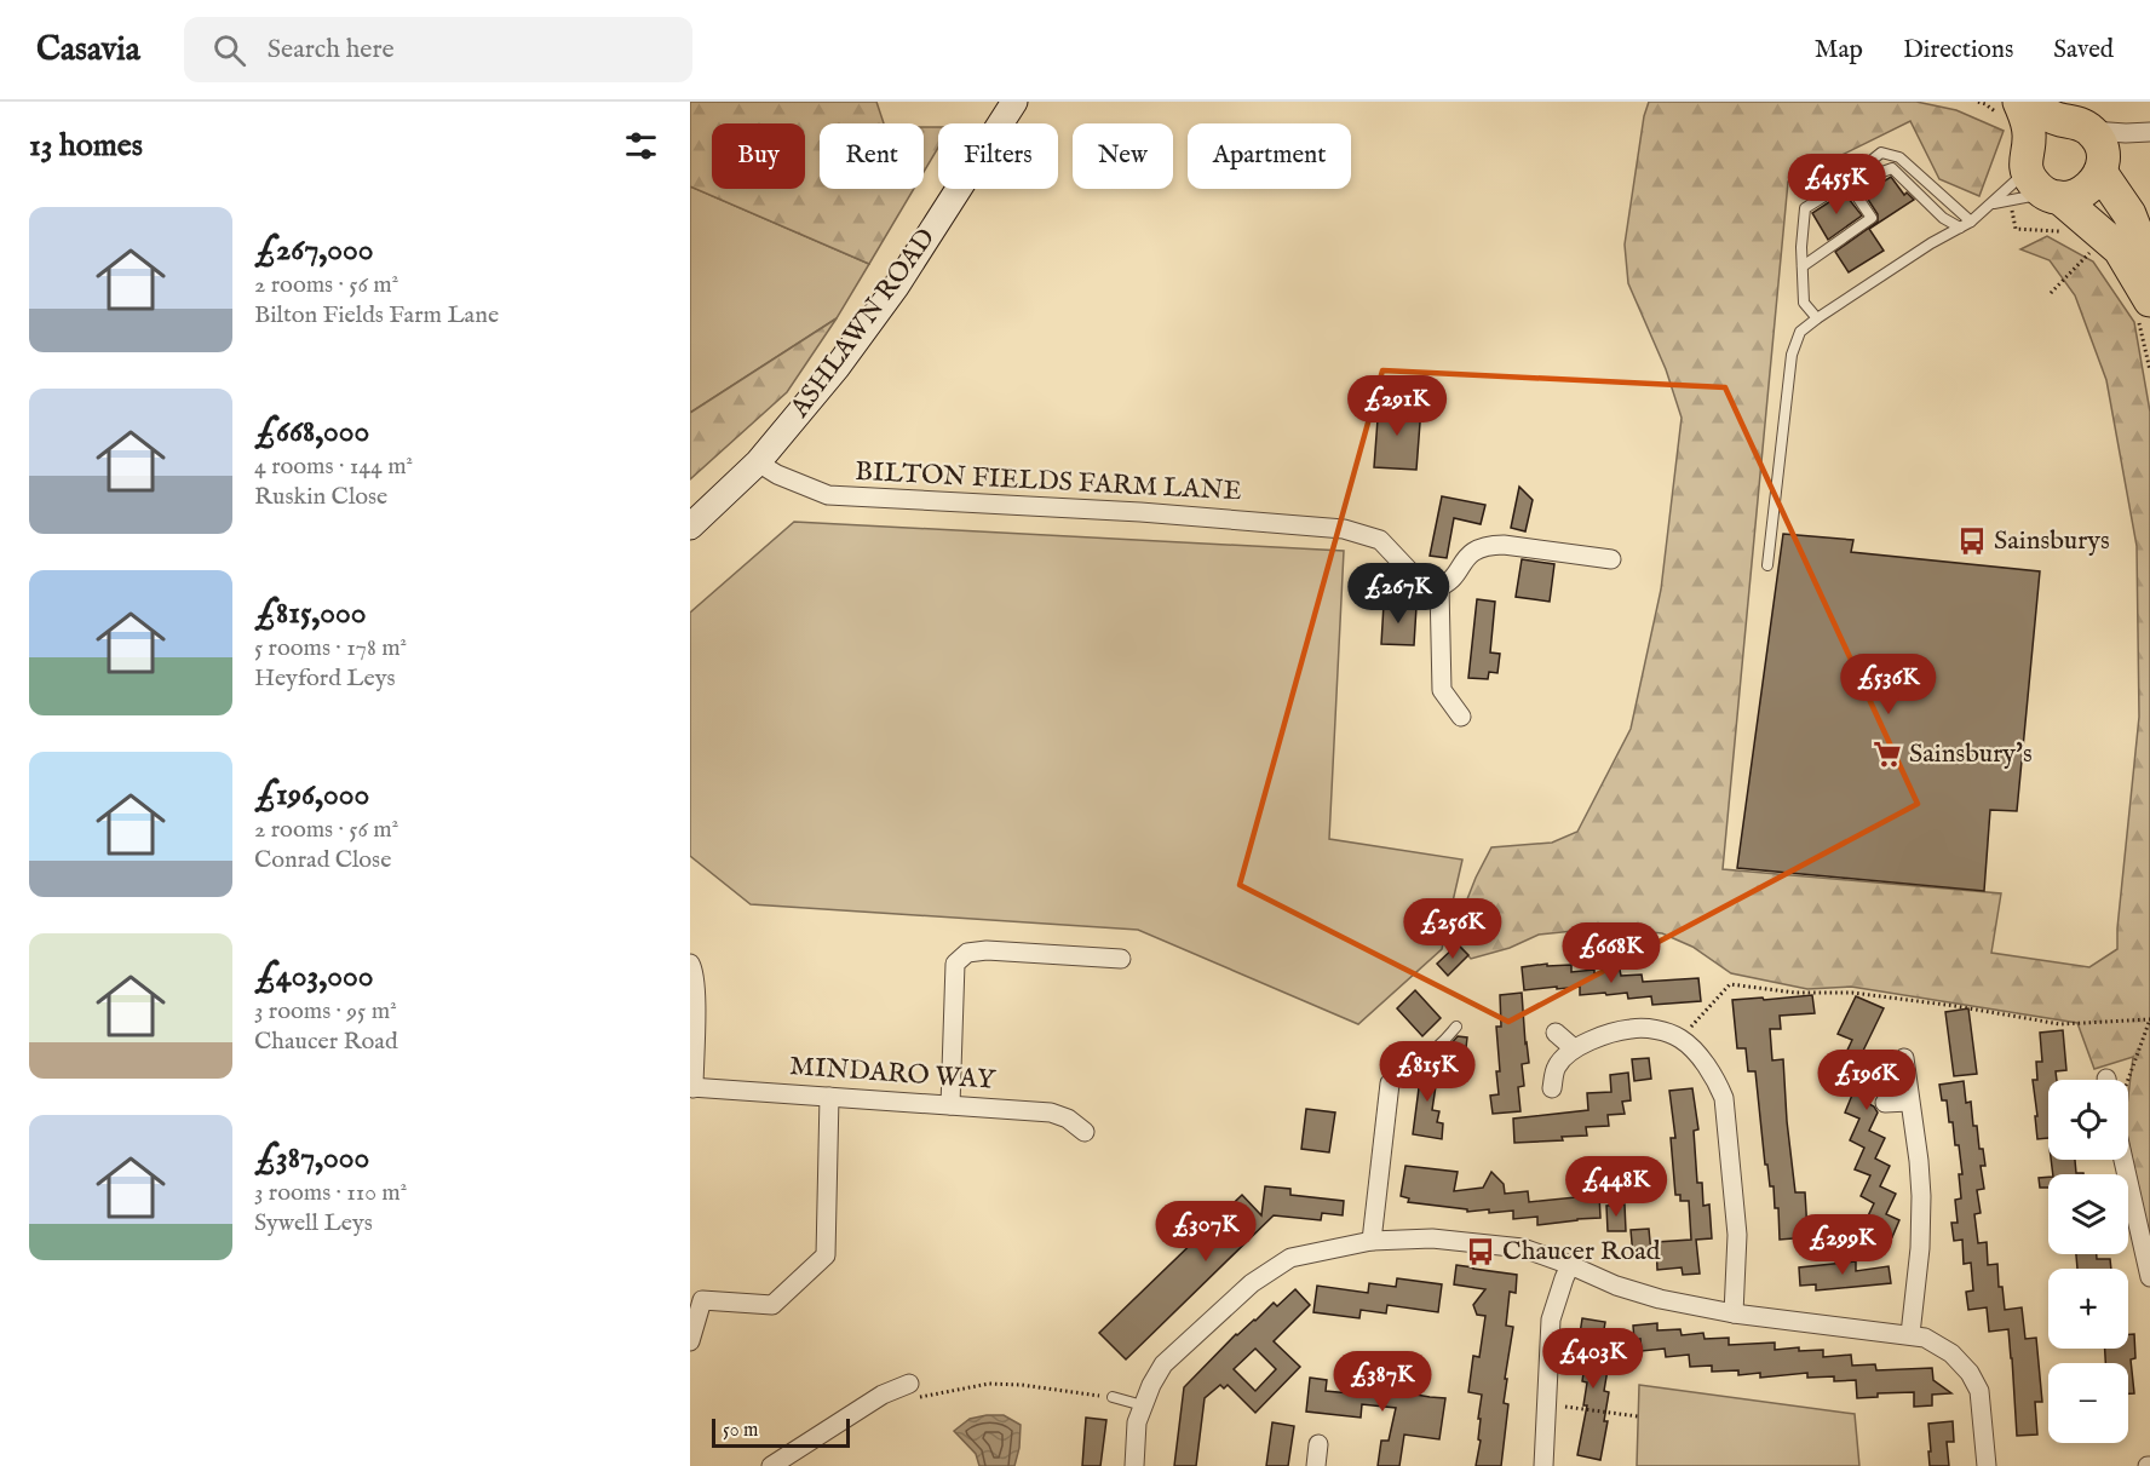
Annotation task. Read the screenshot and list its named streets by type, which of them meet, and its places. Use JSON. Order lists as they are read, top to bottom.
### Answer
{
  "streets": {
    "main road": ["ASHLAWN ROAD"],
    "street": ["BILTON FIELDS FARM LANE", "MINDARO WAY"]
  },
  "crossings": [
    ["ASHLAWN ROAD", "BILTON FIELDS FARM LANE"]
  ],
  "places": {
    "bus stop": ["Sainsburys", "Chaucer Road"],
    "supermarket": ["Sainsbury's"]
  },
  "scale_bar": "50 m",
  "page": {
    "header": "Casavia",
    "search": "Search here",
    "nav": ["Map", "Directions", "Saved"],
    "heading": "13 homes",
    "chip": [
      "Buy",
      "Rent",
      "Filters",
      "New",
      "Apartment"
    ],
    "price": [
      "£455K",
      "£291K",
      "£267K",
      "£536K",
      "£256K",
      "£668K",
      "£815K",
      "£196K",
      "£448K",
      "£307K",
      "£299K",
      "£403K",
      "£387K"
    ],
    "list": [
      {
        "name": "£267,000",
        "note": "2 rooms · 56 m² · Bilton Fields Farm Lane"
      },
      {
        "name": "£668,000",
        "note": "4 rooms · 144 m² · Ruskin Close"
      },
      {
        "name": "£815,000",
        "note": "5 rooms · 178 m² · Heyford Leys"
      },
      {
        "name": "£196,000",
        "note": "2 rooms · 56 m² · Conrad Close"
      },
      {
        "name": "£403,000",
        "note": "3 rooms · 95 m² · Chaucer Road"
      },
      {
        "name": "£387,000",
        "note": "3 rooms · 110 m² · Sywell Leys"
      }
    ],
    "map_buttons": ["+", "−"],
    "scale": "50 m"
  }
}
